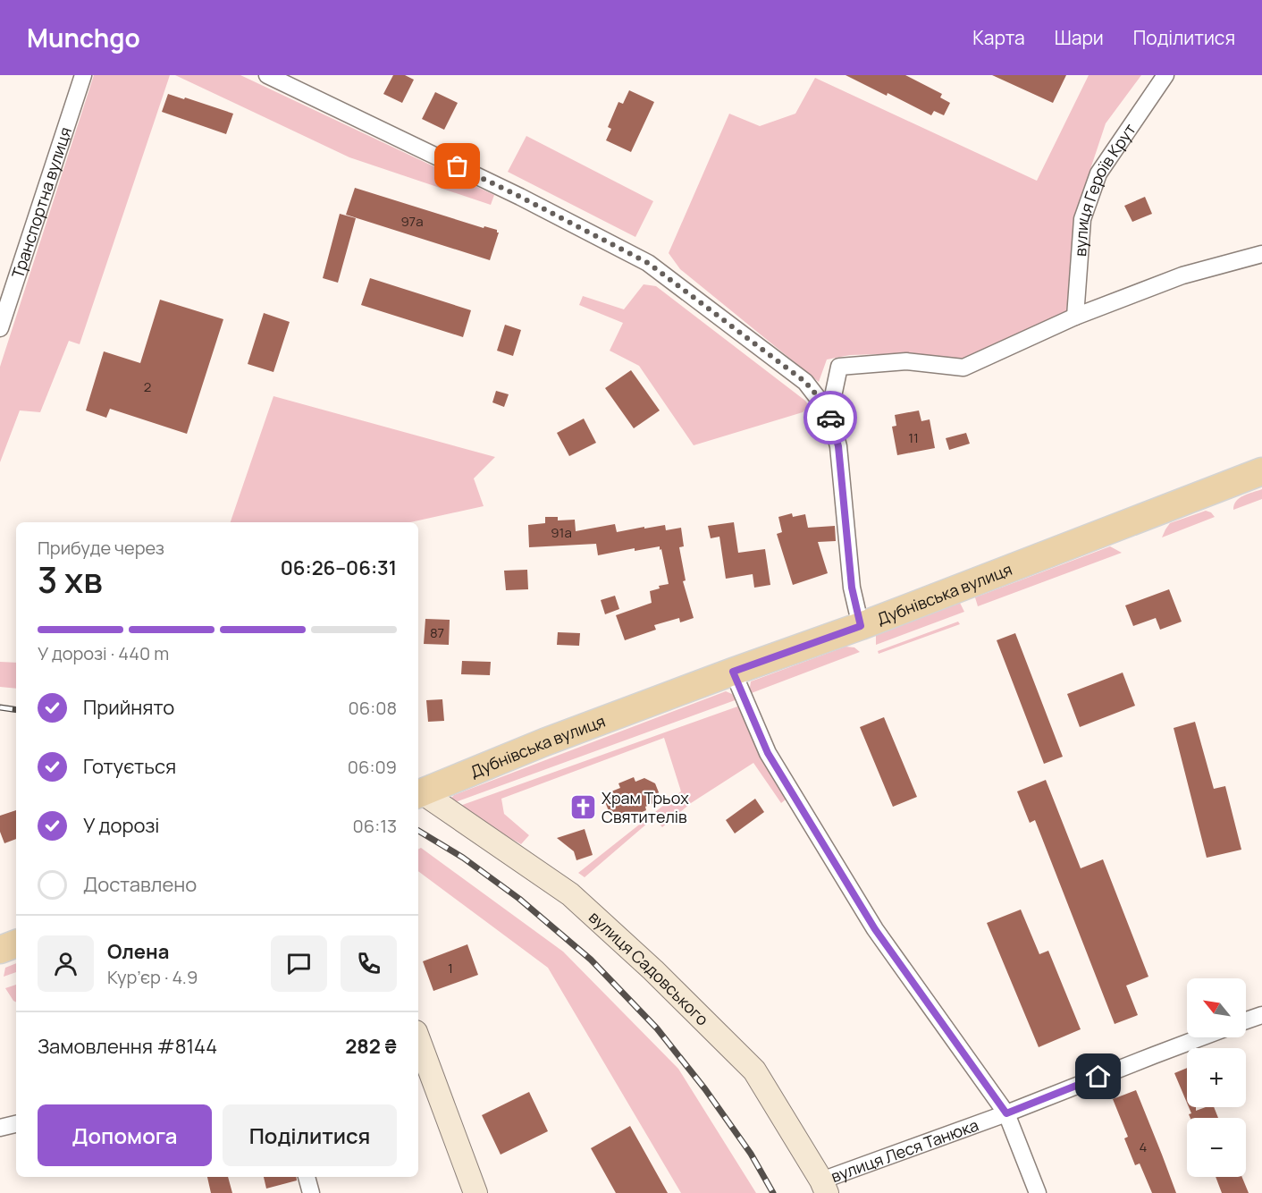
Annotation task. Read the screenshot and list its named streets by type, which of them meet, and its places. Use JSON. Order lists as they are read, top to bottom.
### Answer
{
  "streets": {
    "main road": ["Дубнівська вулиця"],
    "street": [
      "вулиця Героїв Крут",
      "Транспортна вулиця",
      "вулиця Садовського",
      "вулиця Леся Танюка"
    ]
  },
  "crossings": [
    ["Дубнівська вулиця", "вулиця Садовського"],
    ["вулиця Садовського", "вулиця Леся Танюка"]
  ],
  "places": {
    "church": ["Храм Трьох Святителів"]
  },
  "house_numbers": [
    "97а",
    "2",
    "11",
    "91а",
    "87",
    "1",
    "4"
  ],
  "north": "top left",
  "page": {
    "header": "Munchgo",
    "nav": ["Карта", "Шари", "Поділитися"],
    "heading": ["3 хв", "Прибуде через", "06:26–06:31"],
    "panel": [
      "Олена",
      "Кур’єр · 4.9",
      "Замовлення #8144",
      "282 ₴"
    ],
    "bar": "У дорозі · 440 m",
    "list": [
      ["Прийнято", "06:08"],
      ["Готується", "06:09"],
      ["У дорозі", "06:13"],
      "Доставлено"
    ],
    "map_buttons": ["+", "−"],
    "buttons": ["Допомога", "Поділитися"]
  }
}
